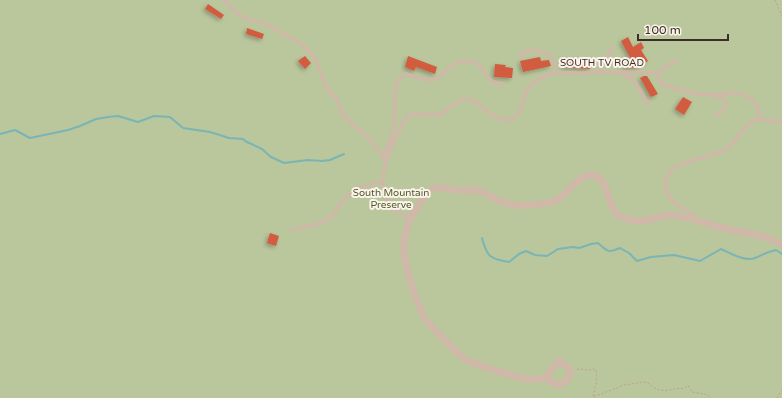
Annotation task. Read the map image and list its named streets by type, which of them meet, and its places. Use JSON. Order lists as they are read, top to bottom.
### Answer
{
  "streets": {
    "lane": ["SOUTH TV ROAD"]
  },
  "parks": ["South Mountain Preserve"],
  "scale_bar": "100 m"
}
